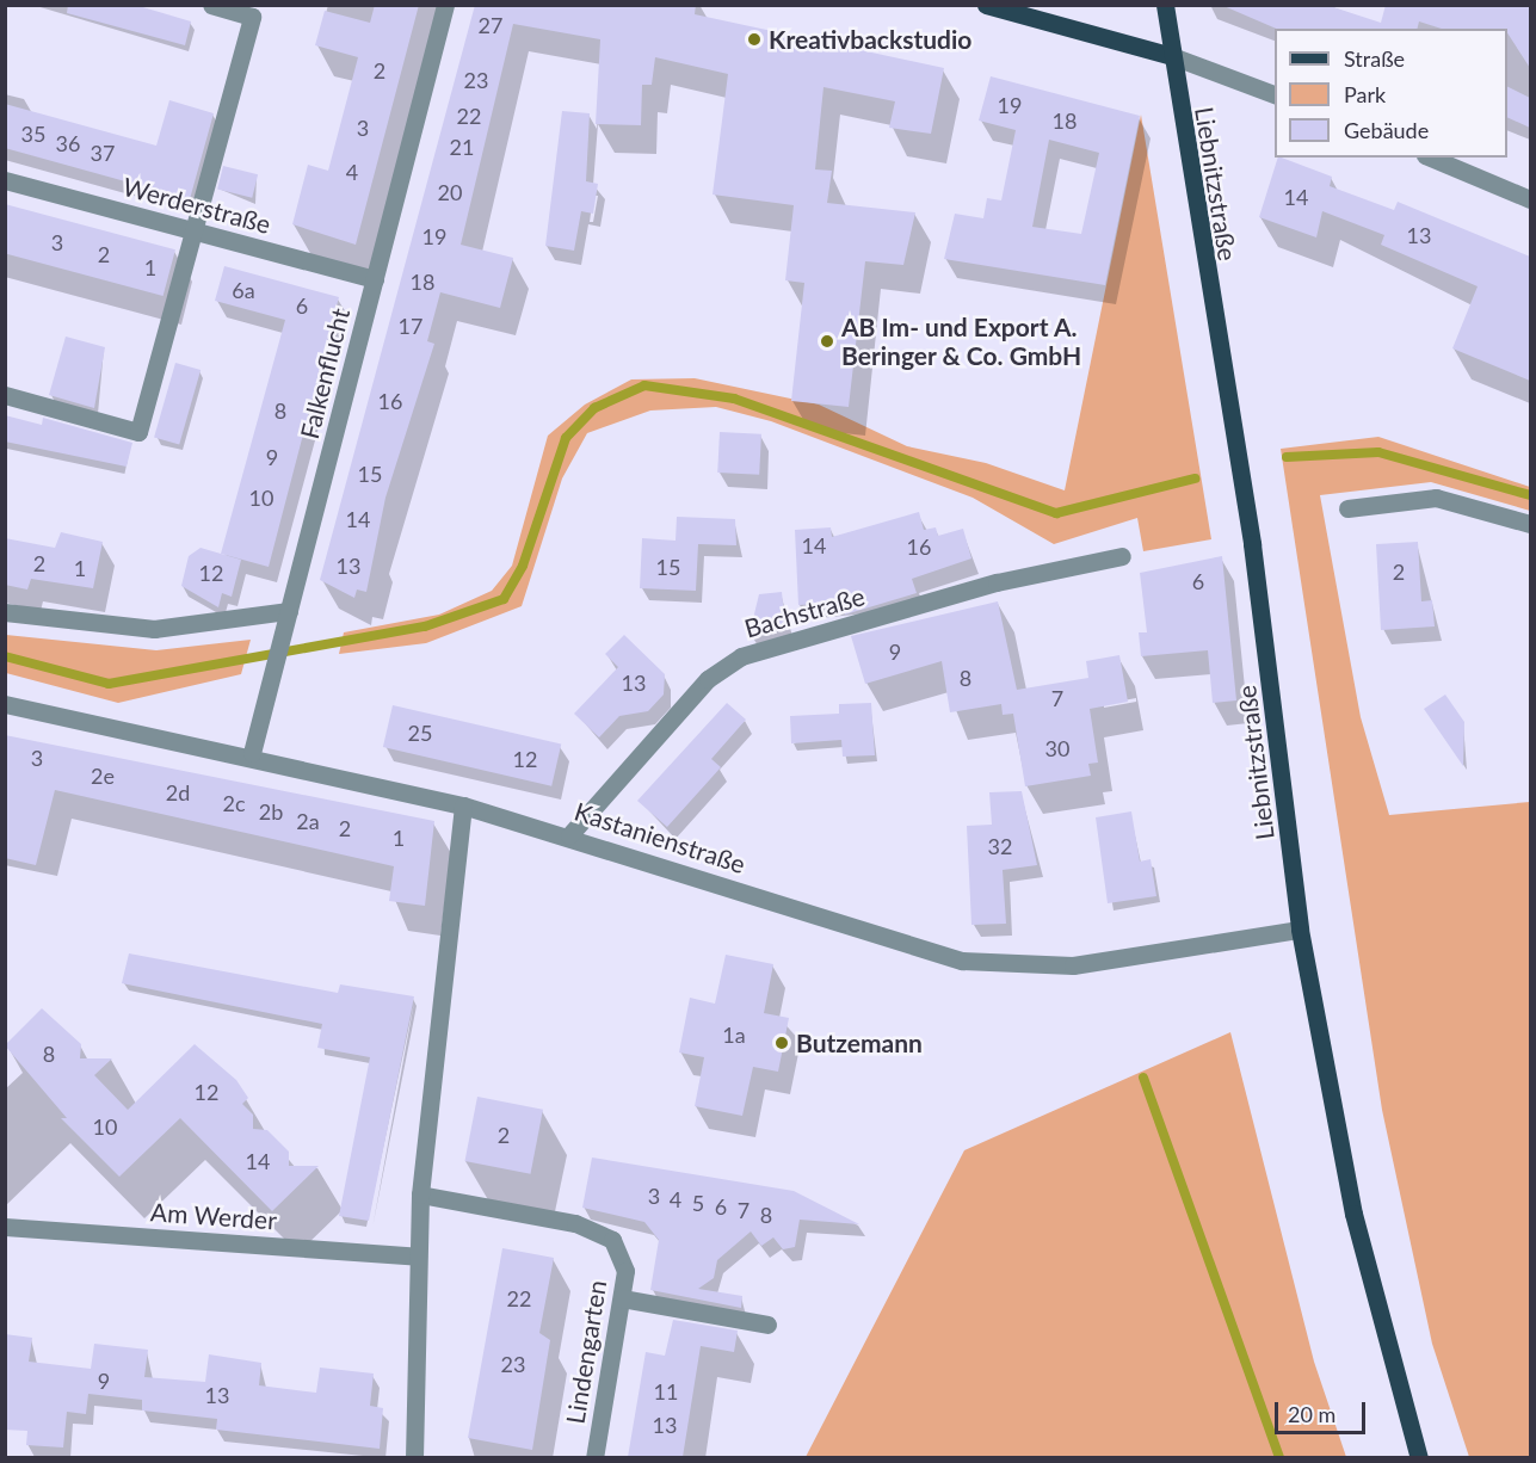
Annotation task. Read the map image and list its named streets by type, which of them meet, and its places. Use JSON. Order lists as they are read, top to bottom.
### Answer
{
  "streets": {
    "main road": ["Liebnitzstraße"],
    "street": [
      "Werderstraße",
      "Falkenflucht",
      "Bachstraße",
      "Kastanienstraße",
      "Am Werder",
      "Lindengarten"
    ]
  },
  "crossings": [
    ["Liebnitzstraße", "Kastanienstraße"],
    ["Werderstraße", "Falkenflucht"],
    ["Falkenflucht", "Kastanienstraße"],
    ["Bachstraße", "Kastanienstraße"]
  ],
  "places": ["Kreativbackstudio", "AB Im- und Export A. Beringer & Co. GmbH", "Butzemann"],
  "house_numbers": [
    "27",
    "2",
    "23",
    "19",
    "22",
    "18",
    "3",
    "35",
    "36",
    "21",
    "37",
    "4",
    "20",
    "14",
    "13",
    "19",
    "3",
    "2",
    "1",
    "18",
    "6a",
    "6",
    "17",
    "16",
    "8",
    "9",
    "15",
    "10",
    "14",
    "14",
    "16",
    "2",
    "13",
    "15",
    "1",
    "2",
    "12",
    "6",
    "9",
    "8",
    "13",
    "7",
    "25",
    "30",
    "3",
    "12",
    "2e",
    "2d",
    "2c",
    "2b",
    "2a",
    "2",
    "1",
    "32",
    "1a",
    "8",
    "12",
    "10",
    "2",
    "14",
    "3",
    "4",
    "5",
    "6",
    "7",
    "8",
    "22",
    "23",
    "9",
    "11",
    "13",
    "13"
  ],
  "legend": ["Straße", "Park", "Gebäude"],
  "scale_bar": "20 m"
}
